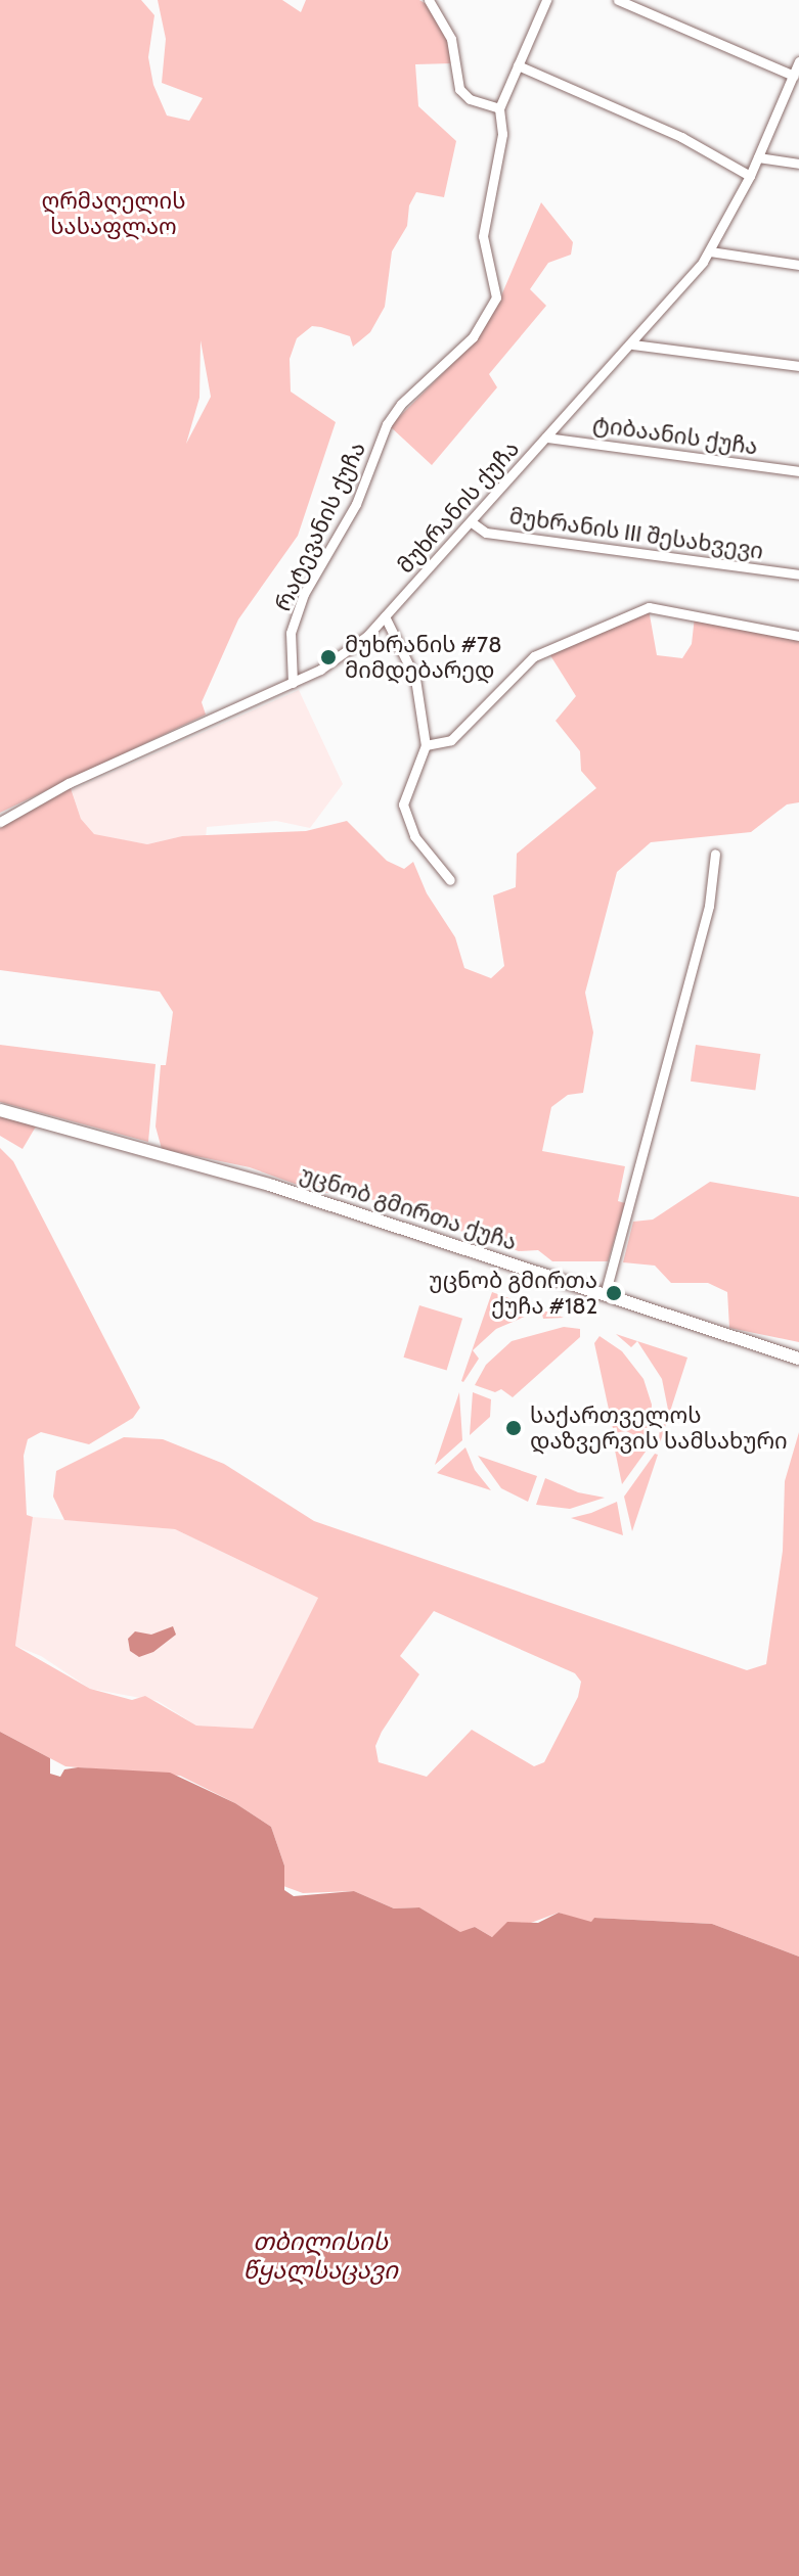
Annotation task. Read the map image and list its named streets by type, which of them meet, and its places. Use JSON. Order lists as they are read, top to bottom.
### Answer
{
  "streets": {
    "main road": ["უცნობ გმირთა ქუჩა"],
    "street": [
      "ტიბაანის ქუჩა",
      "მუხრანის ქუჩა",
      "რატევანის ქუჩა",
      "მუხრანის III შესახვევი"
    ]
  },
  "crossings": [
    ["ტიბაანის ქუჩა", "მუხრანის ქუჩა"],
    ["მუხრანის ქუჩა", "რატევანის ქუჩა"],
    ["მუხრანის ქუჩა", "მუხრანის III შესახვევი"]
  ],
  "water": ["თბილისის წყალსაცავი"],
  "parks": ["ღრმაღელის სასაფლაო"],
  "places": ["მუხრანის #78 მიმდებარედ", "უცნობ გმირთა ქუჩა #182", "საქართველოს დაზვერვის სამსახური"]
}
